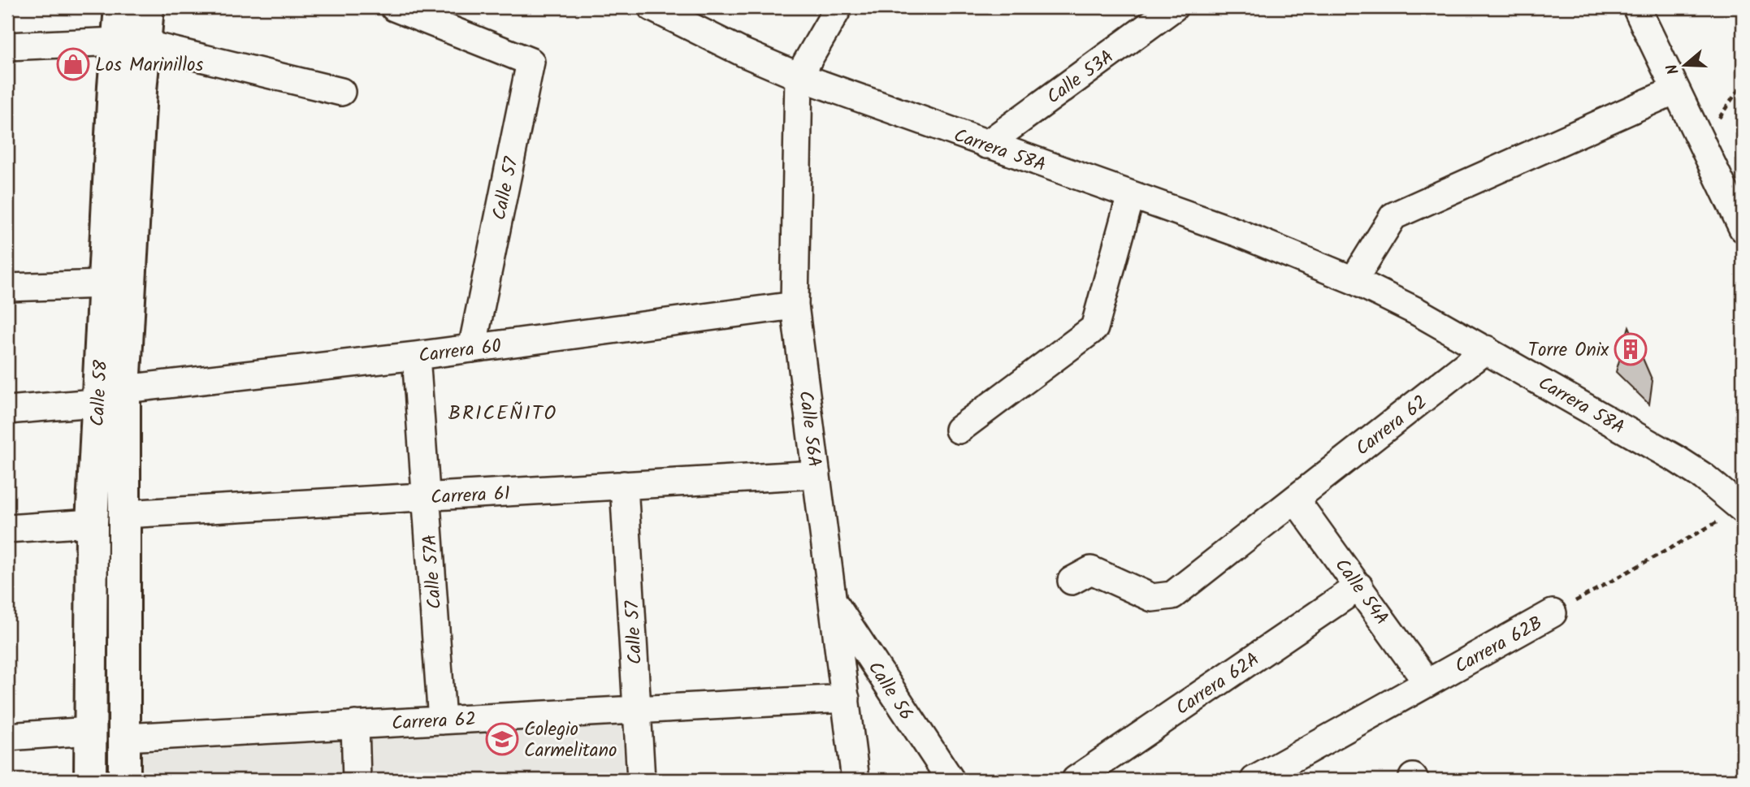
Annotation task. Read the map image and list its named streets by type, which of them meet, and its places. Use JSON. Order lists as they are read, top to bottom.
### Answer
{
  "streets": {
    "main road": ["Calle 58"],
    "street": [
      "Calle 53A",
      "Carrera 58A",
      "Calle 57",
      "Carrera 60",
      "Carrera 62",
      "Calle 56A",
      "Carrera 61",
      "Calle 57A",
      "Calle 54A",
      "Carrera 62B",
      "Carrera 62A",
      "Calle 56"
    ]
  },
  "crossings": [
    ["Calle 53A", "Carrera 58A"],
    ["Carrera 58A", "Carrera 62"],
    ["Carrera 58A", "Calle 56A"],
    ["Carrera 58A", "Carrera 62B"],
    ["Calle 57", "Carrera 60"],
    ["Calle 57", "Carrera 62"],
    ["Calle 57", "Carrera 61"],
    ["Carrera 60", "Calle 58"],
    ["Carrera 60", "Calle 56A"],
    ["Carrera 60", "Calle 57A"],
    ["Calle 58", "Carrera 62"],
    ["Calle 58", "Carrera 61"],
    ["Carrera 62", "Calle 56A"],
    ["Carrera 62", "Calle 57A"],
    ["Carrera 62", "Calle 54A"],
    ["Calle 56A", "Carrera 61"],
    ["Calle 56A", "Calle 56"],
    ["Carrera 61", "Calle 57A"],
    ["Calle 54A", "Carrera 62B"],
    ["Calle 54A", "Carrera 62A"]
  ],
  "districts": ["BRICEÑITO"],
  "places": {
    "shop": ["Los Marinillos"],
    "building": ["Torre Onix"],
    "school or university": ["Colegio Carmelitano"]
  },
  "north": "left"
}
